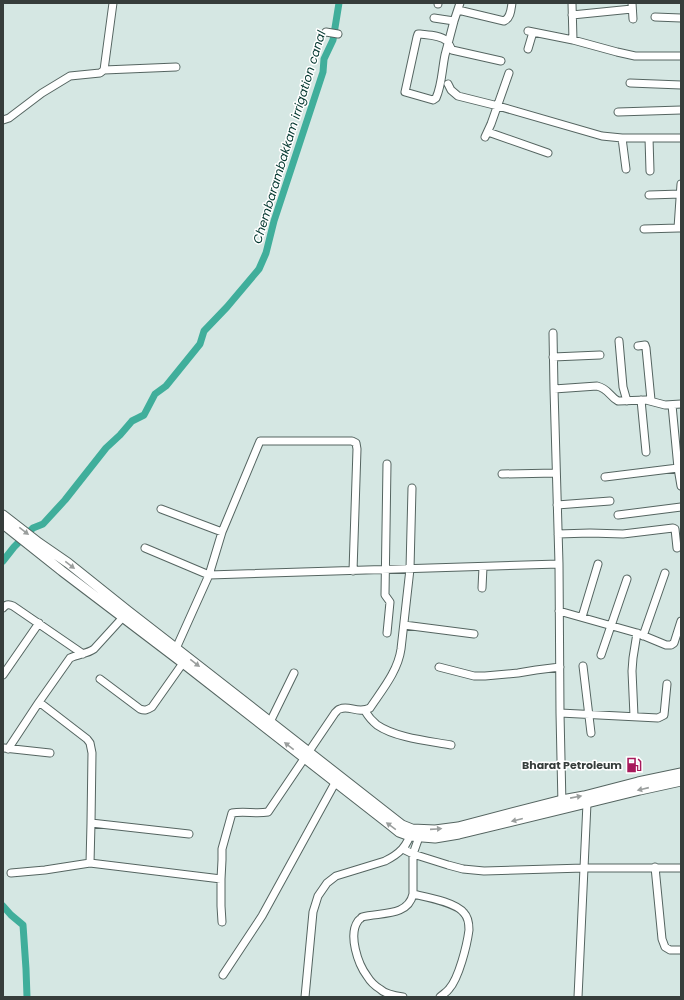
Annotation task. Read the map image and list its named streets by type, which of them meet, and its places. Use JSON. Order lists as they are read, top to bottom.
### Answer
{
  "water": ["Chembarambakkam irrigation canal"],
  "places": {
    "fuel station": ["Bharat Petroleum"]
  }
}
